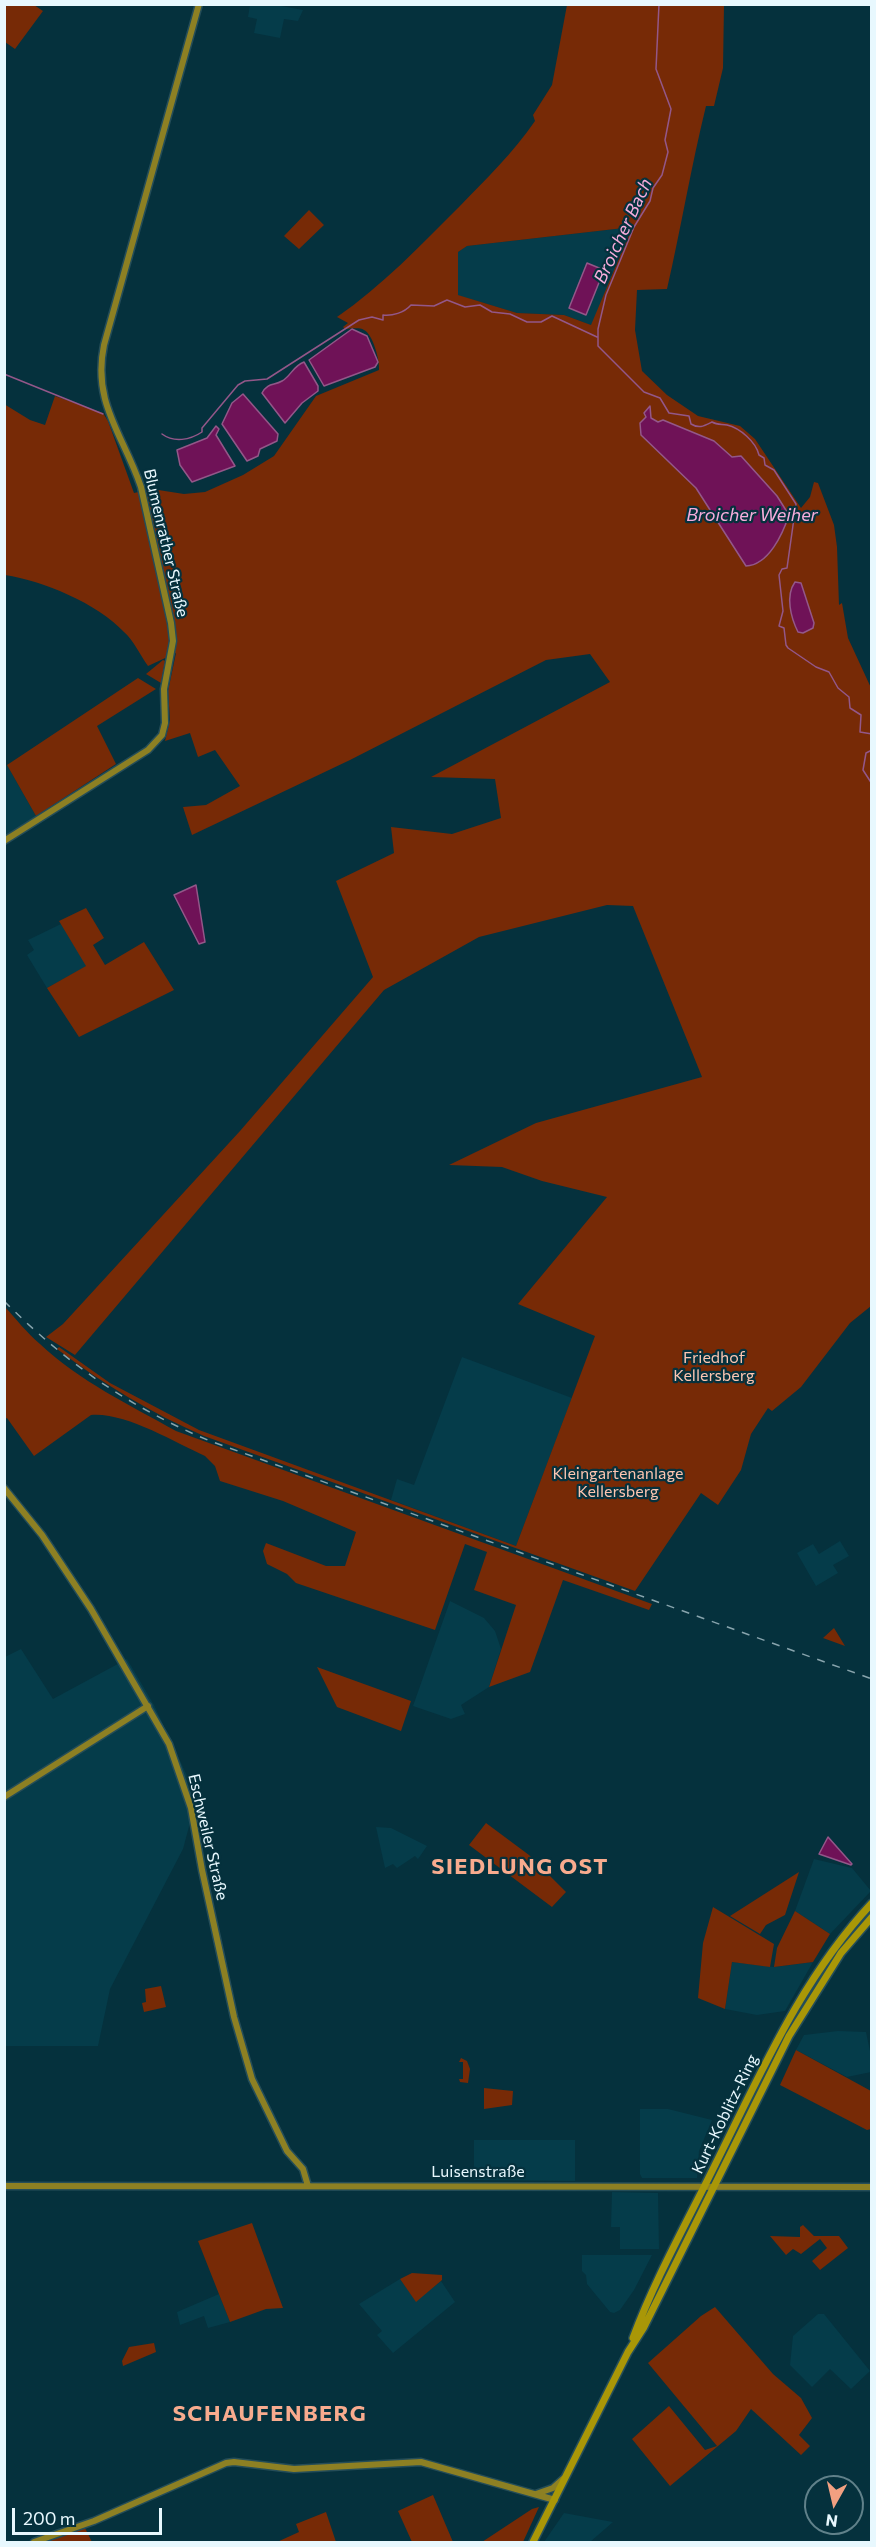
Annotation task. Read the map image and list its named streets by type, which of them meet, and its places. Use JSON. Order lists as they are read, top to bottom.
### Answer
{
  "streets": {
    "main road": ["Kurt-Koblitz-Ring"],
    "street": ["Blumenrather Straße", "Eschweiler Straße", "Luisenstraße"]
  },
  "crossings": [
    ["Eschweiler Straße", "Luisenstraße"],
    ["Kurt-Koblitz-Ring", "Luisenstraße"]
  ],
  "districts": ["SIEDLUNG OST", "SCHAUFENBERG"],
  "water": ["Broicher Bach", "Broicher Weiher"],
  "parks": ["Friedhof Kellersberg", "Kleingartenanlage Kellersberg"],
  "scale_bar": "200 m",
  "north": "bottom"
}
